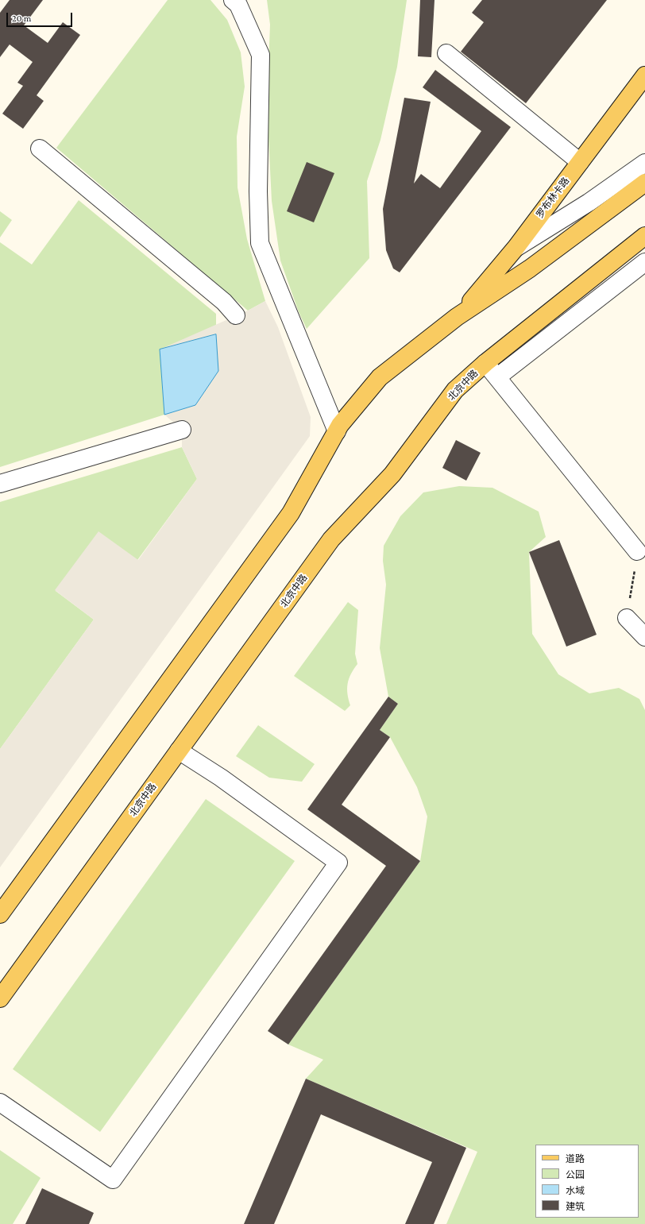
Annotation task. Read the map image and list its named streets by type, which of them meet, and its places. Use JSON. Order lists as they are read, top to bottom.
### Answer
{
  "streets": {
    "main road": ["罗布林卡路", "北京中路"]
  },
  "legend": [
    "道路",
    "公园",
    "水域",
    "建筑"
  ],
  "scale_bar": "20 m"
}
